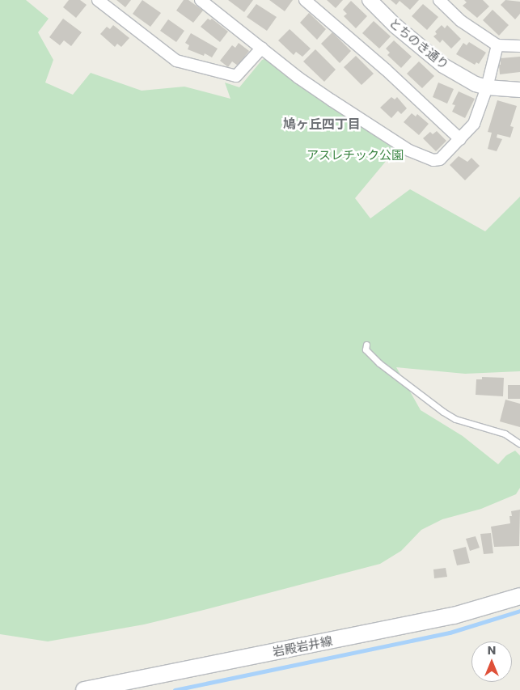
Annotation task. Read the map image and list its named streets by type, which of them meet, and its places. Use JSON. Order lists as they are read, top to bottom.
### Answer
{
  "streets": {
    "main road": ["岩殿岩井線"],
    "street": ["とちのき通り"]
  },
  "districts": ["鳩ヶ丘四丁目"],
  "parks": ["アスレチック公園"],
  "north": "top"
}
